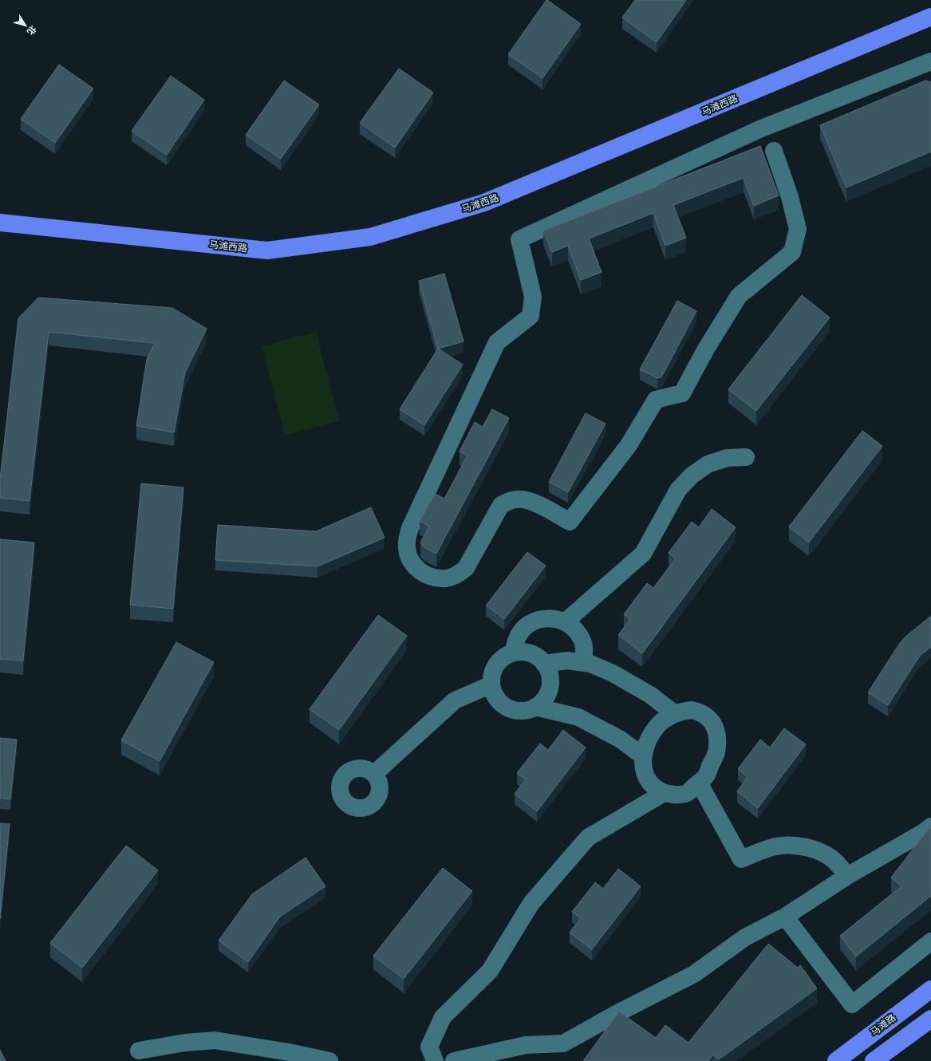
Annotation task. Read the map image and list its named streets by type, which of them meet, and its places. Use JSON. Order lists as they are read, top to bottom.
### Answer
{
  "streets": {
    "main road": ["马滩西路", "马滩路"]
  },
  "north": "bottom right"
}
